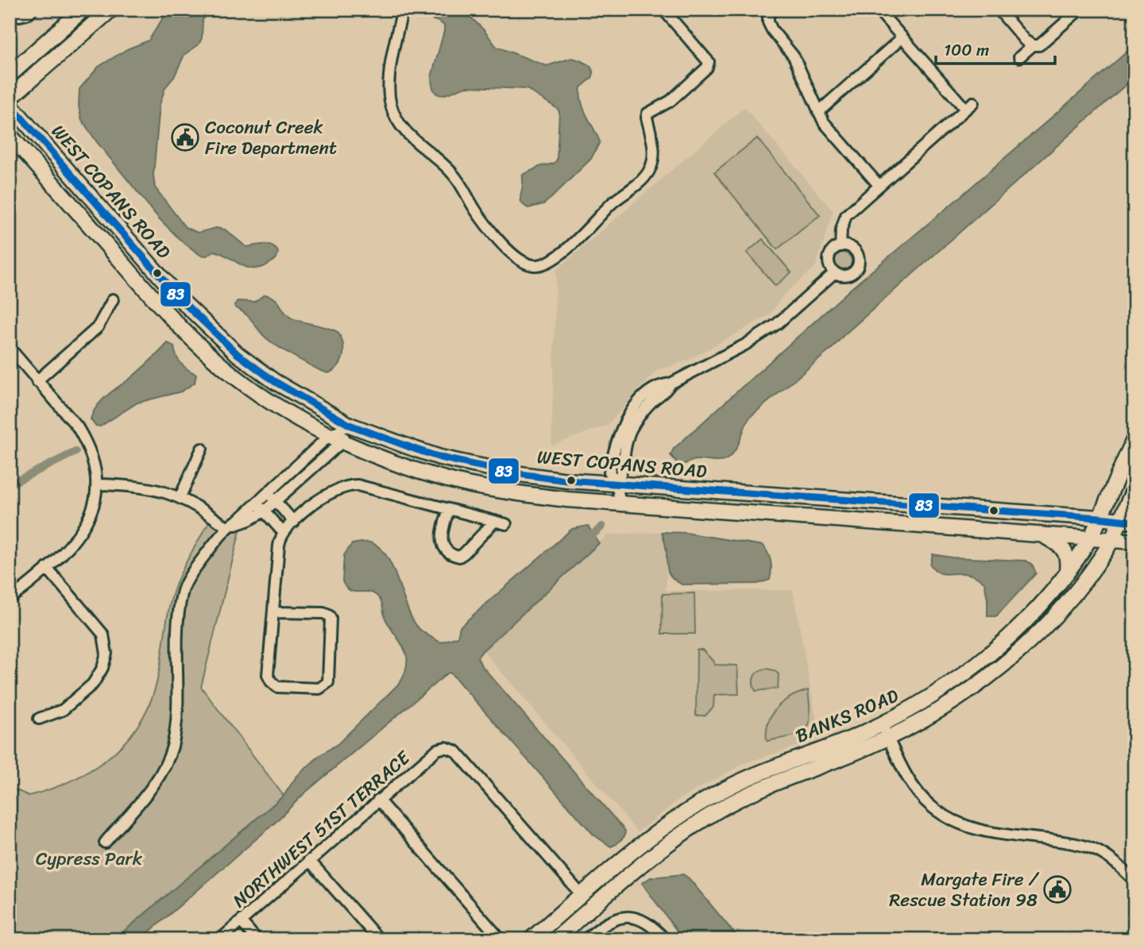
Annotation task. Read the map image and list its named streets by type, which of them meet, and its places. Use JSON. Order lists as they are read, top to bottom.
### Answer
{
  "streets": {
    "main road": ["WEST COPANS ROAD", "BANKS ROAD"],
    "street": ["NORTHWEST 51ST TERRACE"]
  },
  "crossings": [
    ["WEST COPANS ROAD", "BANKS ROAD"],
    ["BANKS ROAD", "NORTHWEST 51ST TERRACE"]
  ],
  "parks": ["Cypress Park"],
  "places": {
    "public building": ["Coconut Creek Fire Department", "Margate Fire / Rescue Station 98"]
  },
  "lines": ["transit line 83"],
  "scale_bar": "100 m"
}
